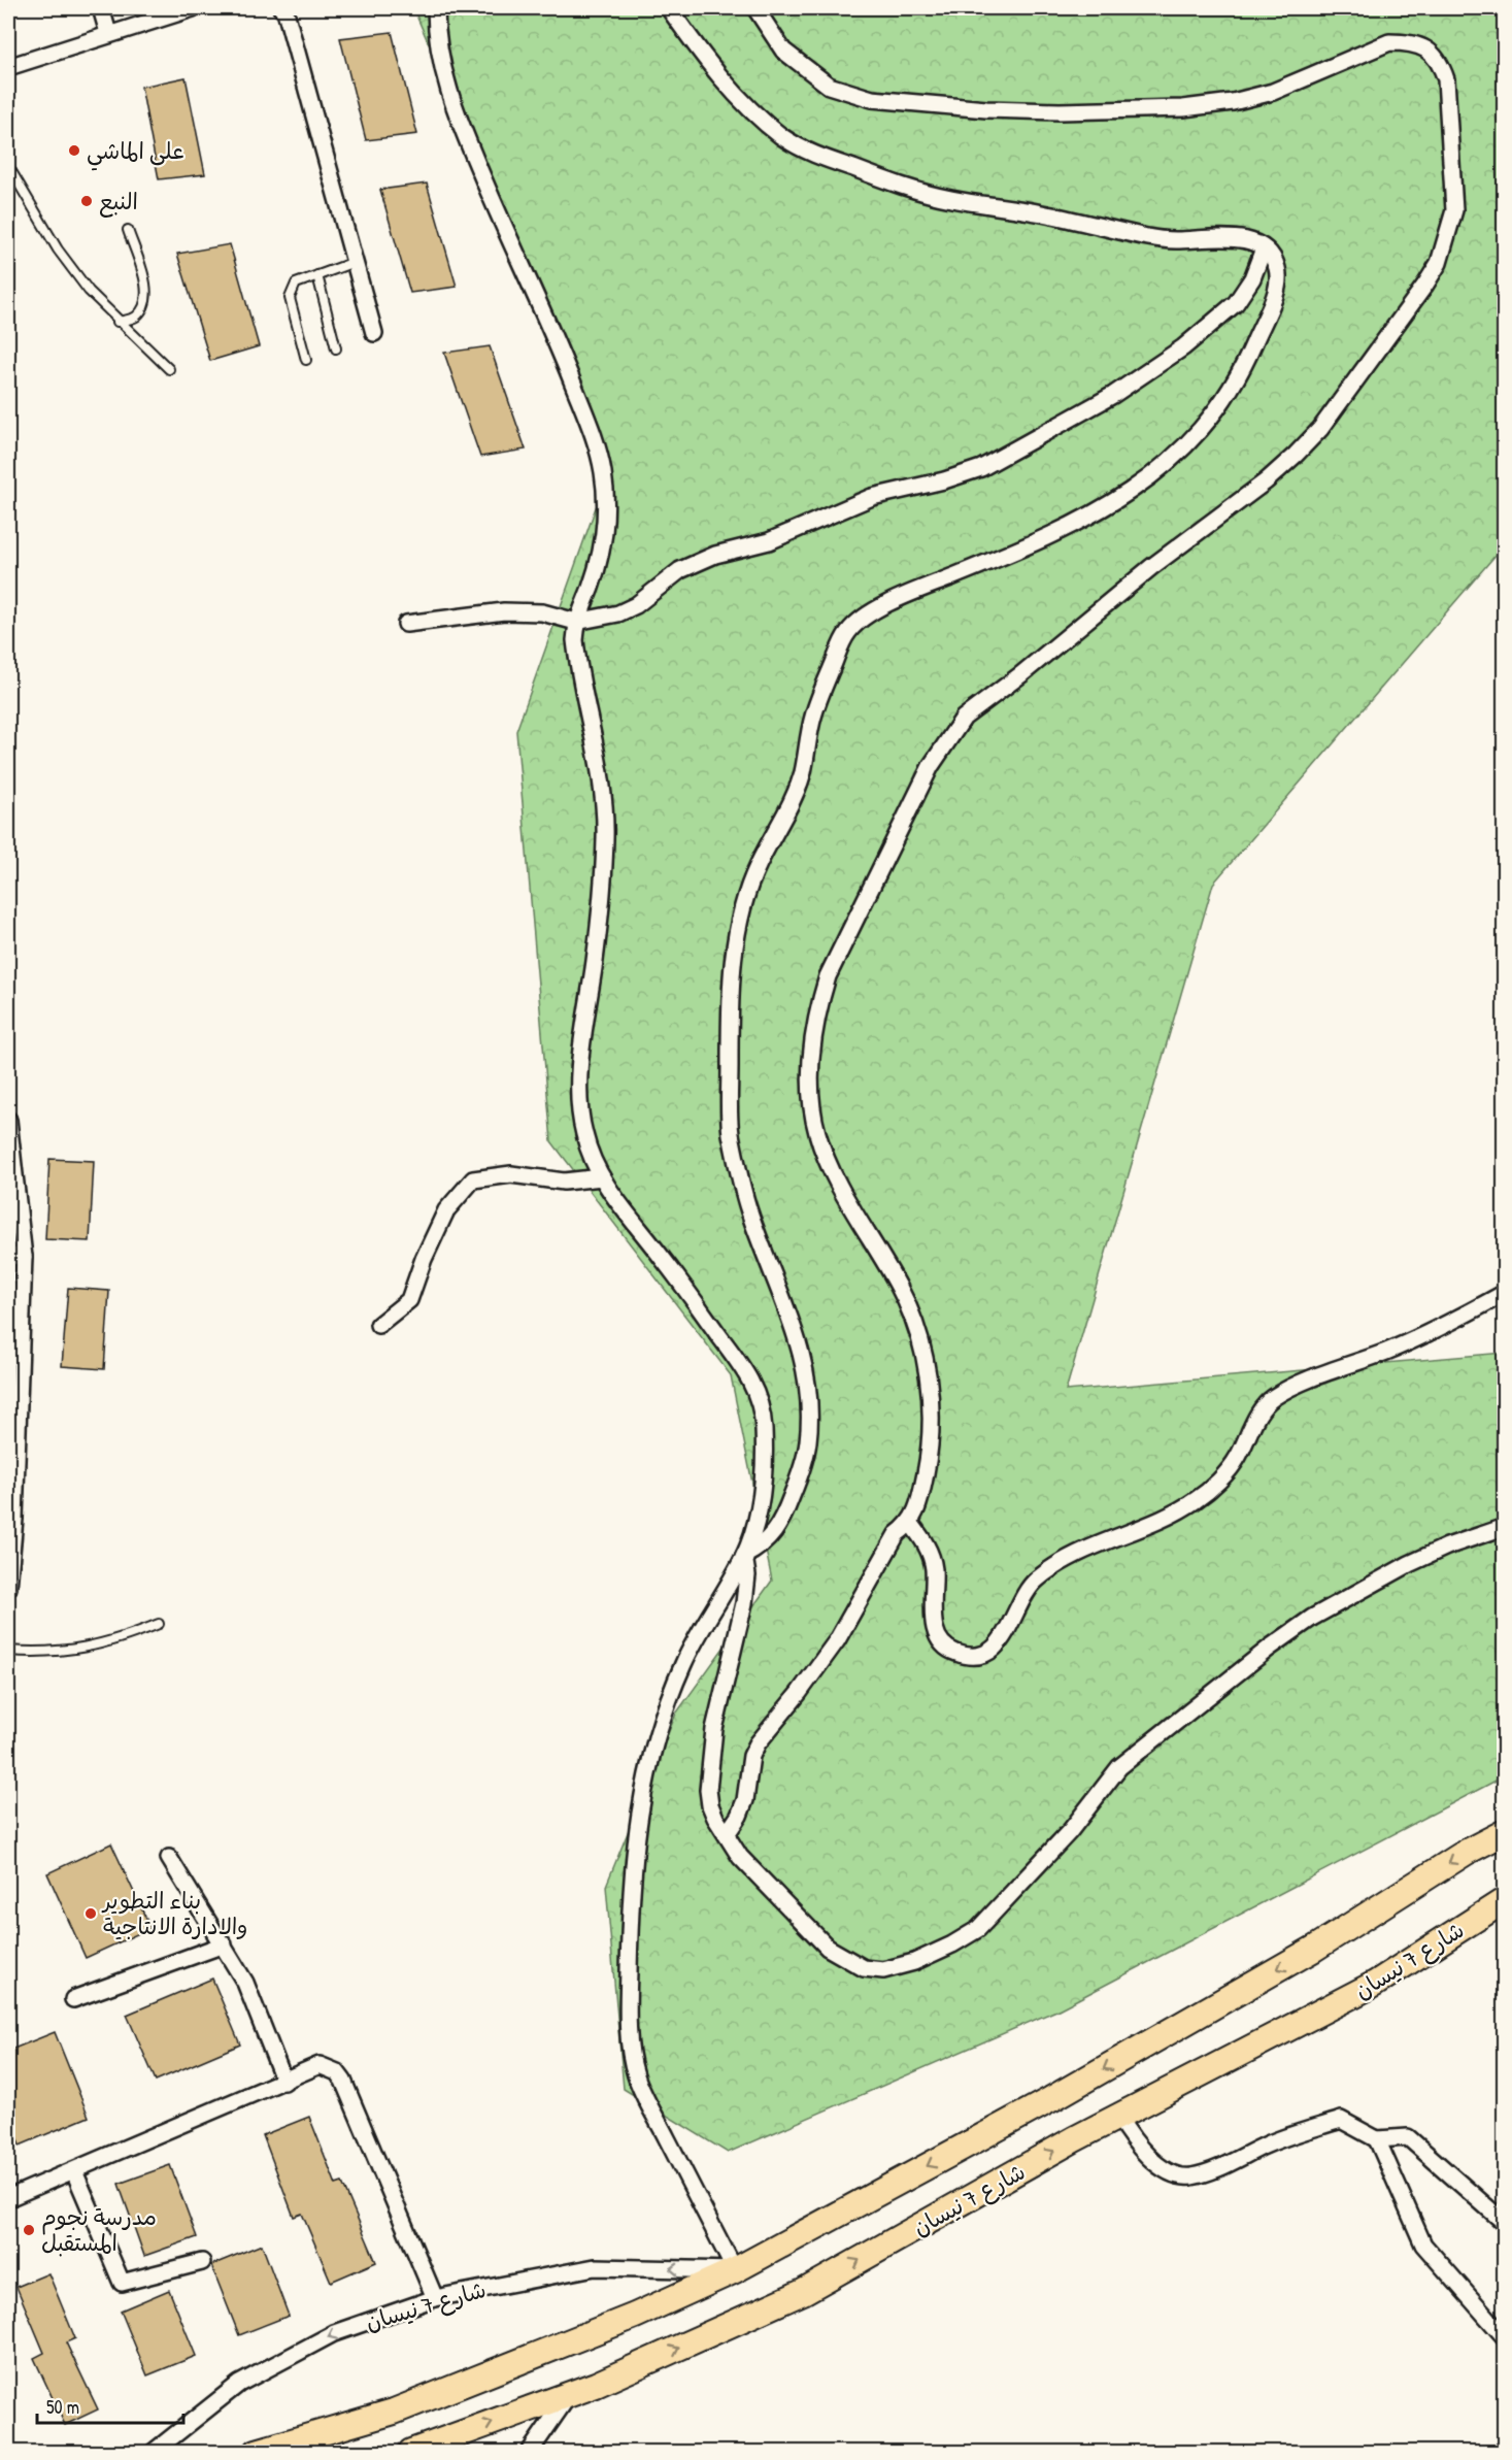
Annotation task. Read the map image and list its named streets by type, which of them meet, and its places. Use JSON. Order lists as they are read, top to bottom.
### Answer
{
  "streets": {
    "main road": ["شارع 7 نيسان"]
  },
  "places": [
    "على الماشي",
    "النبع",
    "بناء التطوير والادارة الانتاجية",
    "مدرسة نجوم المستقبل"
  ],
  "scale_bar": "50 m"
}
